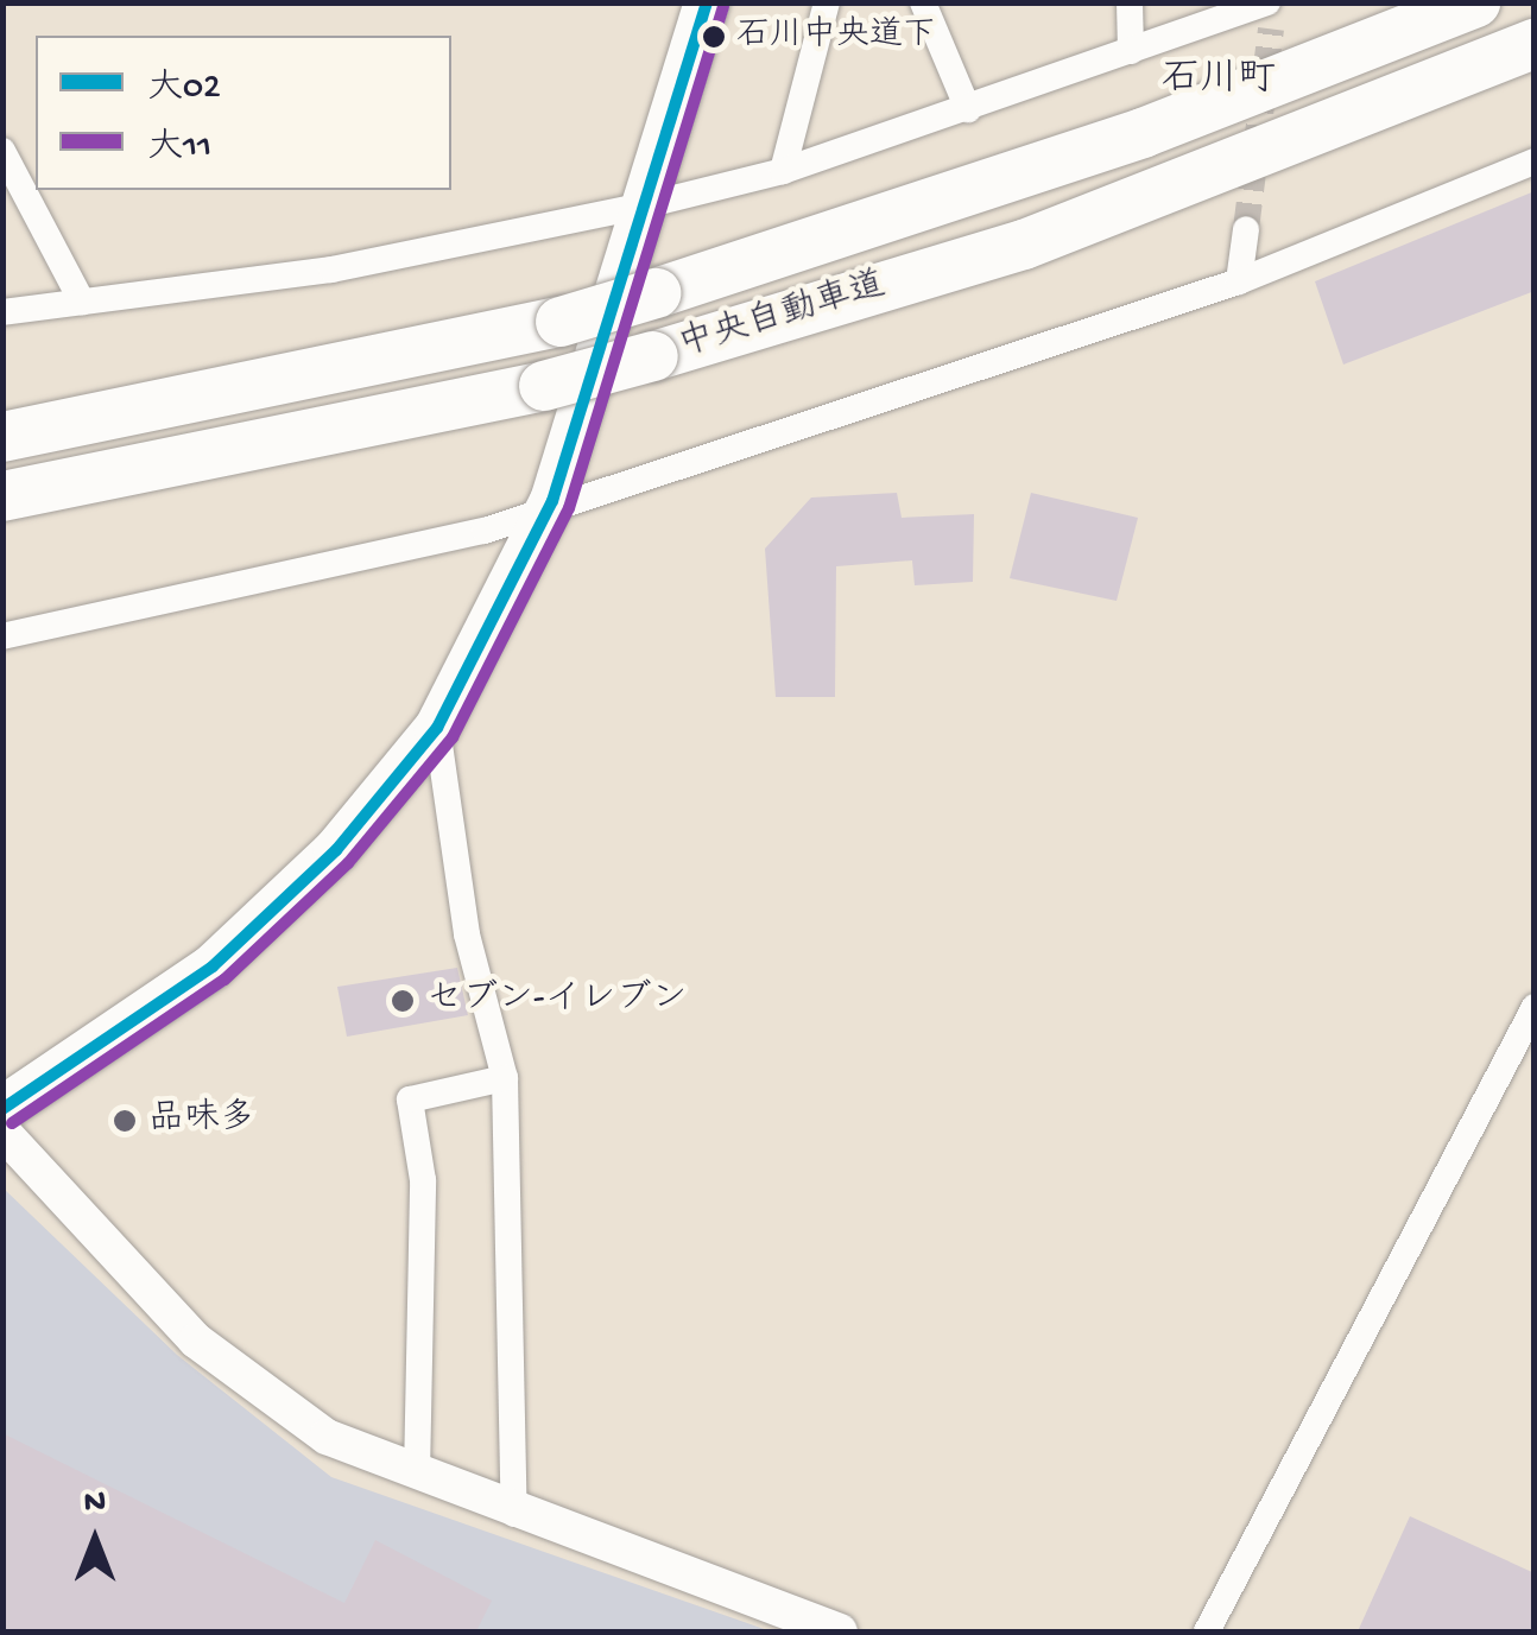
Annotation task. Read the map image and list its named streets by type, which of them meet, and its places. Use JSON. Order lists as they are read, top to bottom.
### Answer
{
  "streets": {
    "highway": ["中央自動車道"]
  },
  "districts": ["石川町"],
  "places": ["石川中央道下", "セブン-イレブン", "品味多"],
  "lines": ["transit line 大02", "transit line 大11"],
  "legend": ["大02", "大11"],
  "north": "top"
}
